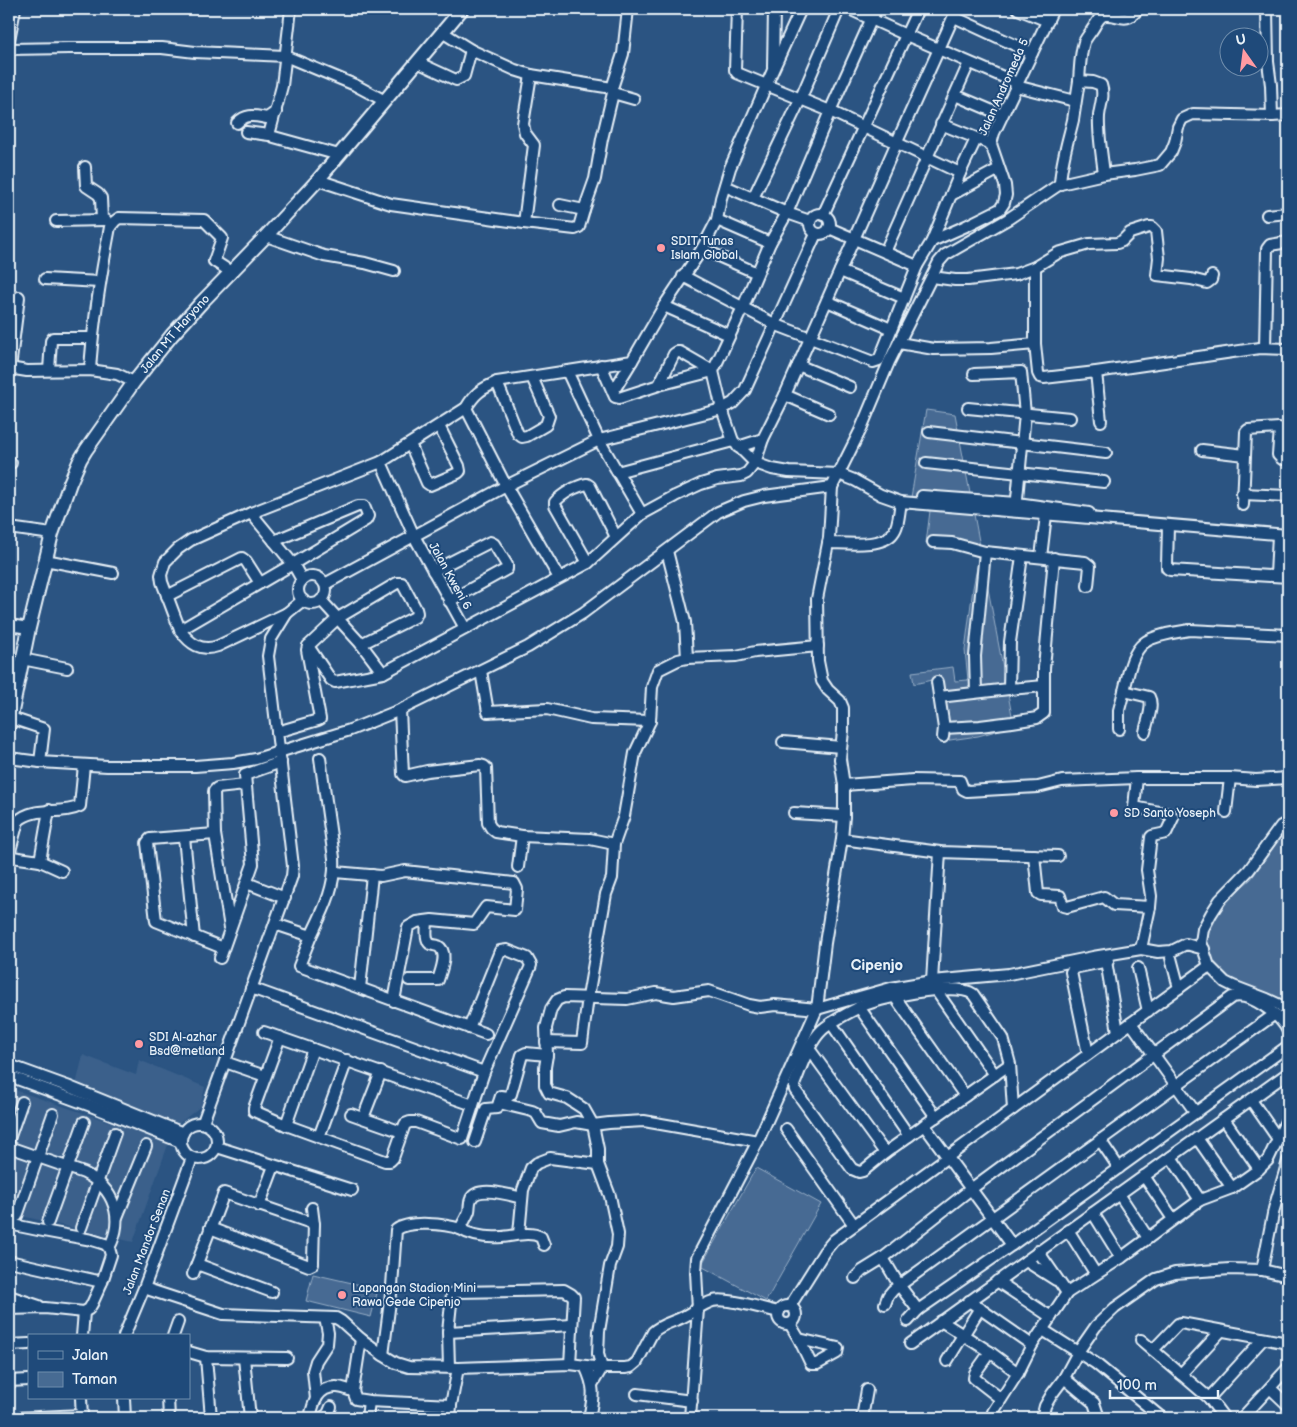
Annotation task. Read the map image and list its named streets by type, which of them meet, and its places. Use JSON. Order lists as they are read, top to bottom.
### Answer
{
  "streets": {
    "main road": ["Jalan MT Haryono"],
    "street": ["Jalan Andromeda 5", "Jalan Kweni 6", "Jalan Mandor Senan"]
  },
  "districts": ["Cipenjo"],
  "places": [
    "SDIT Tunas Islam Global",
    "SD Santo Yoseph",
    "SDI Al-azhar Bsd@metland",
    "Lapangan Stadion Mini Rawa Gede Cipenjo"
  ],
  "legend": ["Jalan", "Taman"],
  "scale_bar": "100 m",
  "north": "top"
}
